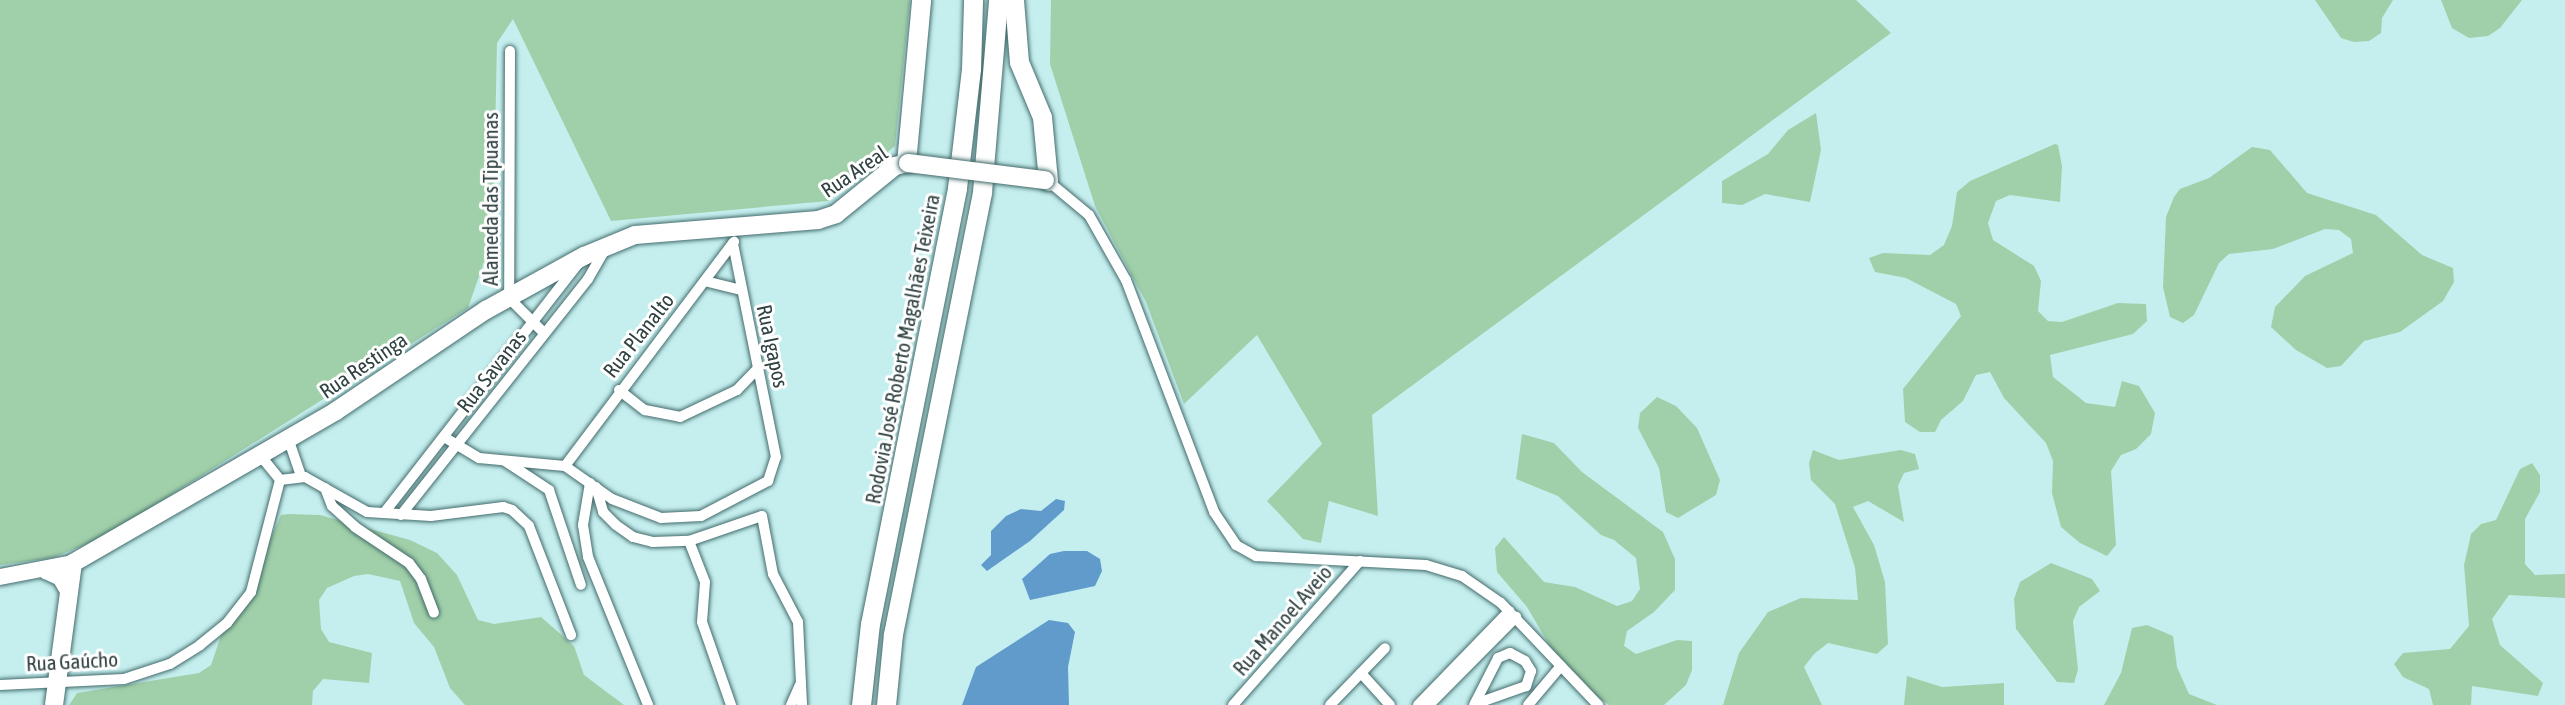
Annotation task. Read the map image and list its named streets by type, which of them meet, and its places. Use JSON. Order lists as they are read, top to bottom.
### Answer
{
  "streets": {
    "highway": ["Rodovia José Roberto Magalhães Teixeira"],
    "main road": ["Rua Areal", "Rua Restinga"],
    "street": [
      "Alameda das Tipuanas",
      "Rua Planalto",
      "Rua Igapos",
      "Rua Savanas",
      "Rua Manoel Aveio",
      "Rua Gaúcho"
    ]
  },
  "crossings": [
    ["Rua Areal", "Rua Planalto"],
    ["Rua Areal", "Rua Igapos"],
    ["Rua Areal", "Rua Restinga"],
    ["Alameda das Tipuanas", "Rua Restinga"],
    ["Alameda das Tipuanas", "Rua Savanas"],
    ["Rua Planalto", "Rua Igapos"],
    ["Rua Planalto", "Rua Restinga"],
    ["Rua Igapos", "Rua Restinga"],
    ["Rua Restinga", "Rua Savanas"]
  ]
}
